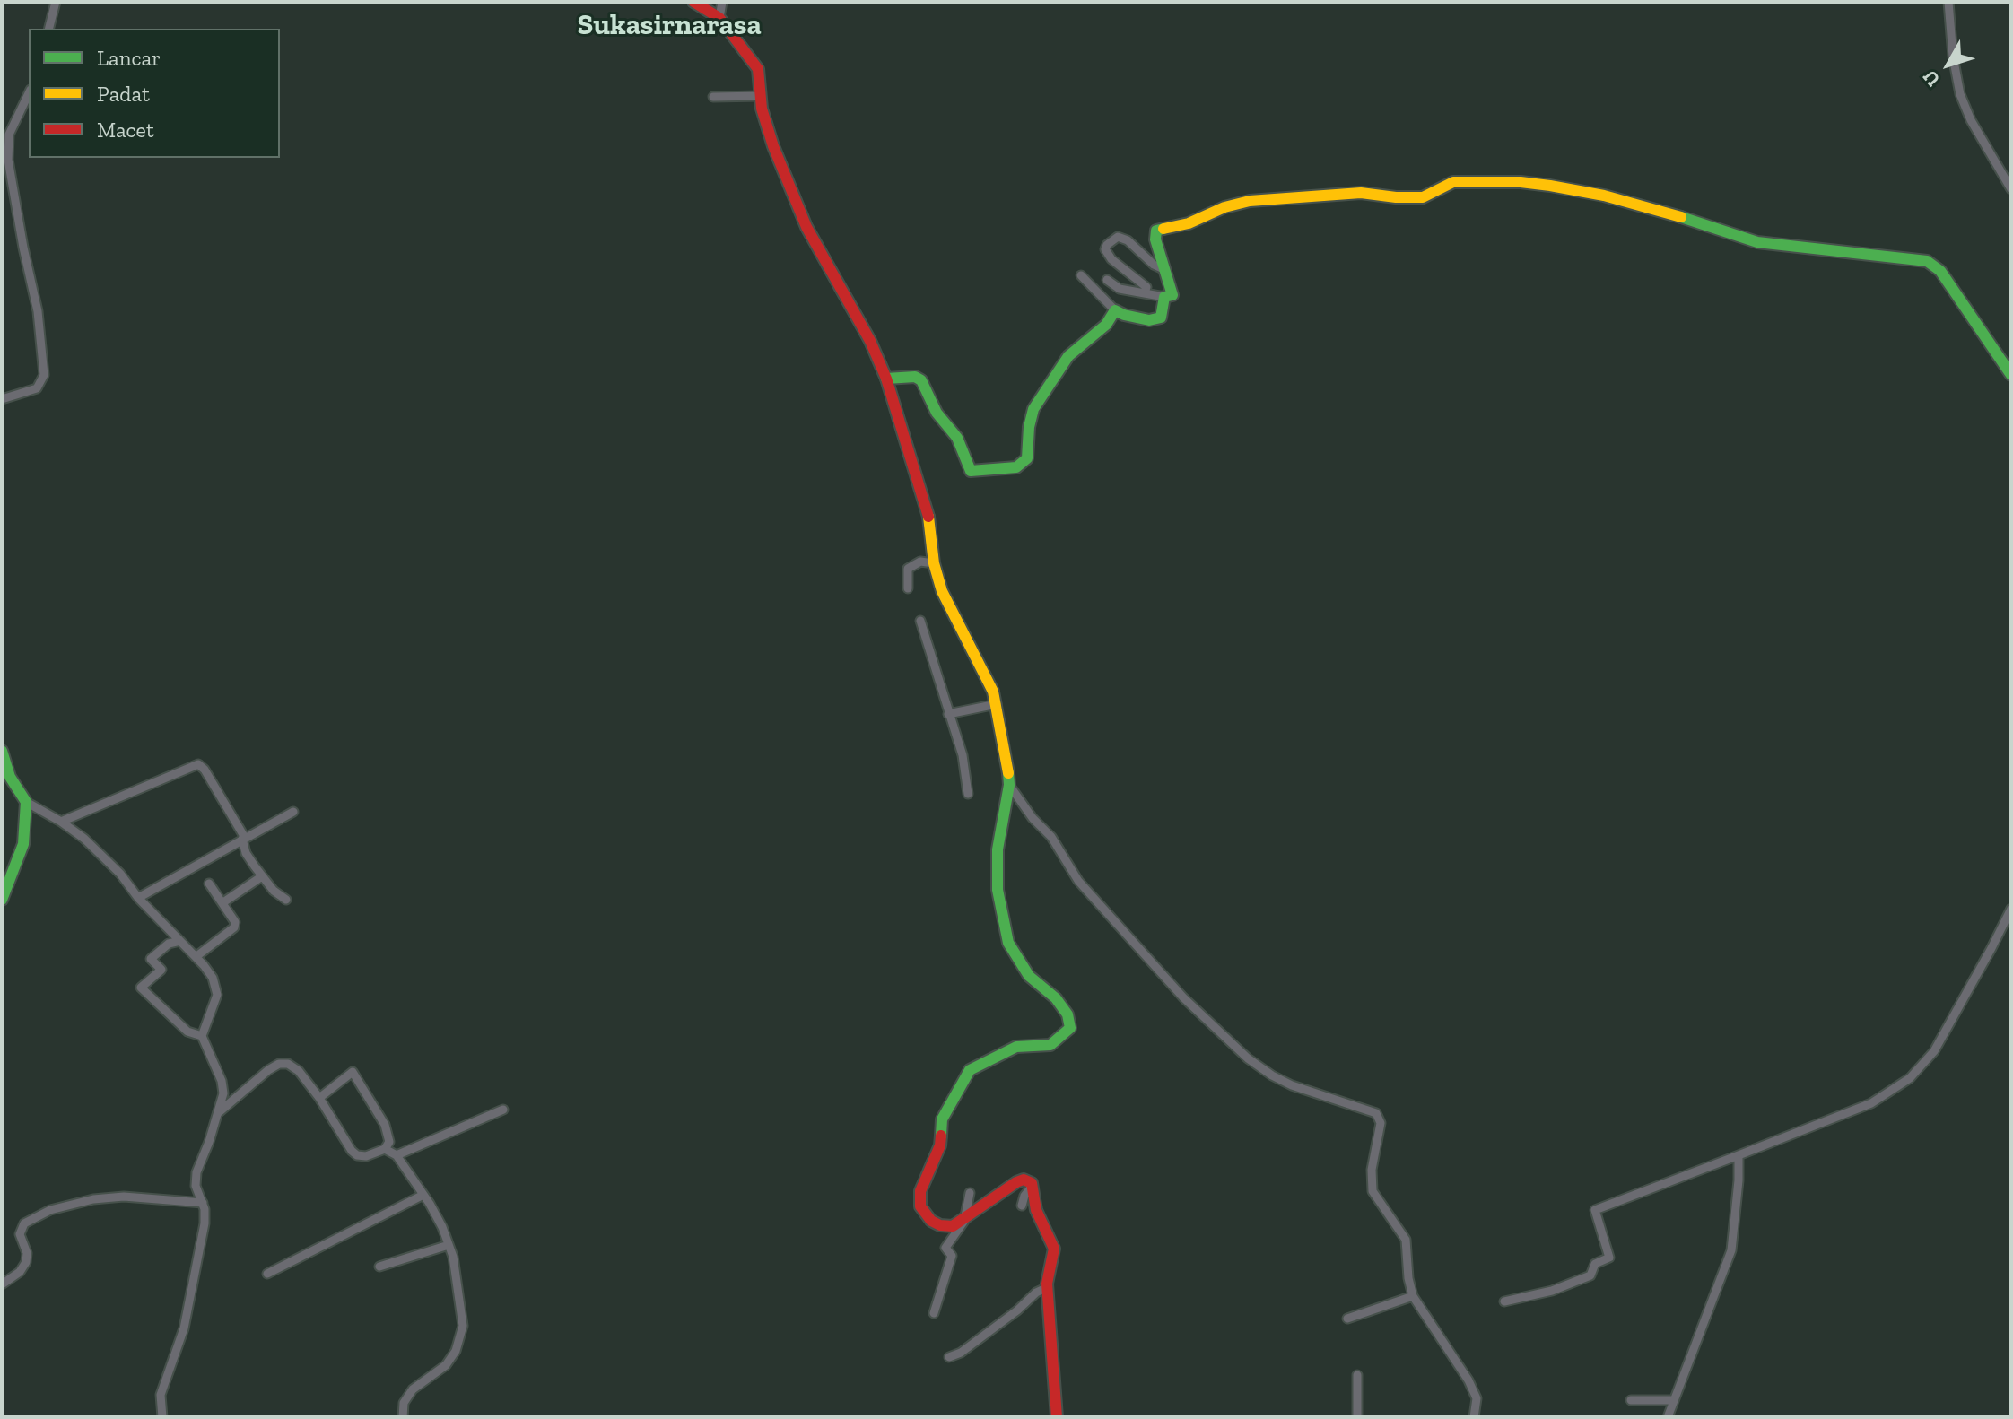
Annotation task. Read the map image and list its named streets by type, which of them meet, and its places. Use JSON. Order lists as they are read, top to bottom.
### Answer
{
  "districts": ["Sukasirnarasa"],
  "legend": ["Lancar", "Padat", "Macet"],
  "north": "bottom left"
}
